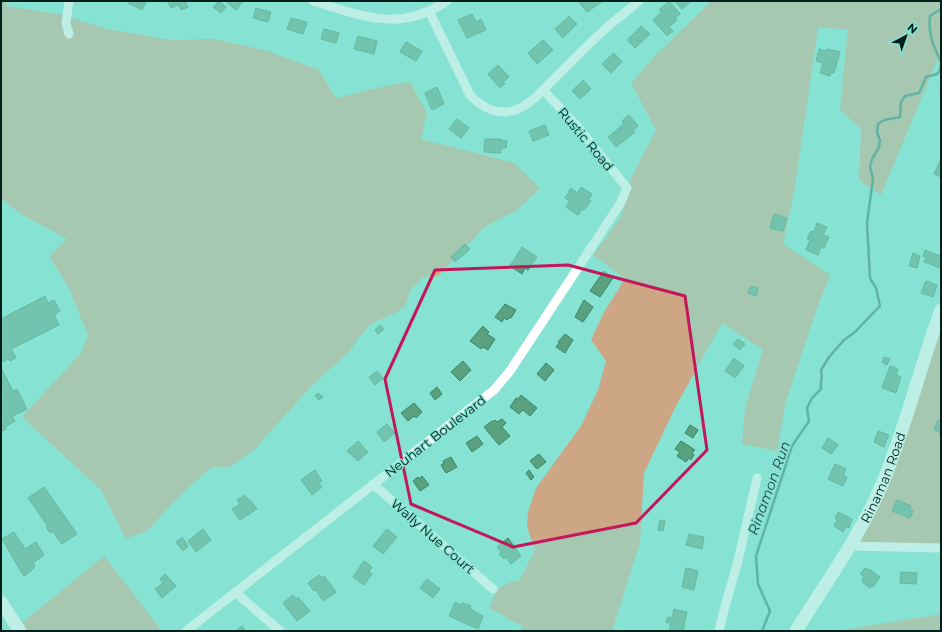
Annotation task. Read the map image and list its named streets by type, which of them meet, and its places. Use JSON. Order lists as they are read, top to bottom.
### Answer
{
  "streets": {
    "street": [
      "Rustic Road",
      "Neuhart Boulevard",
      "Rinaman Road",
      "Wally Nue Court"
    ]
  },
  "crossings": [
    ["Rustic Road", "Neuhart Boulevard"],
    ["Neuhart Boulevard", "Wally Nue Court"]
  ],
  "water": ["Rinamon Run"],
  "north": "top right"
}
